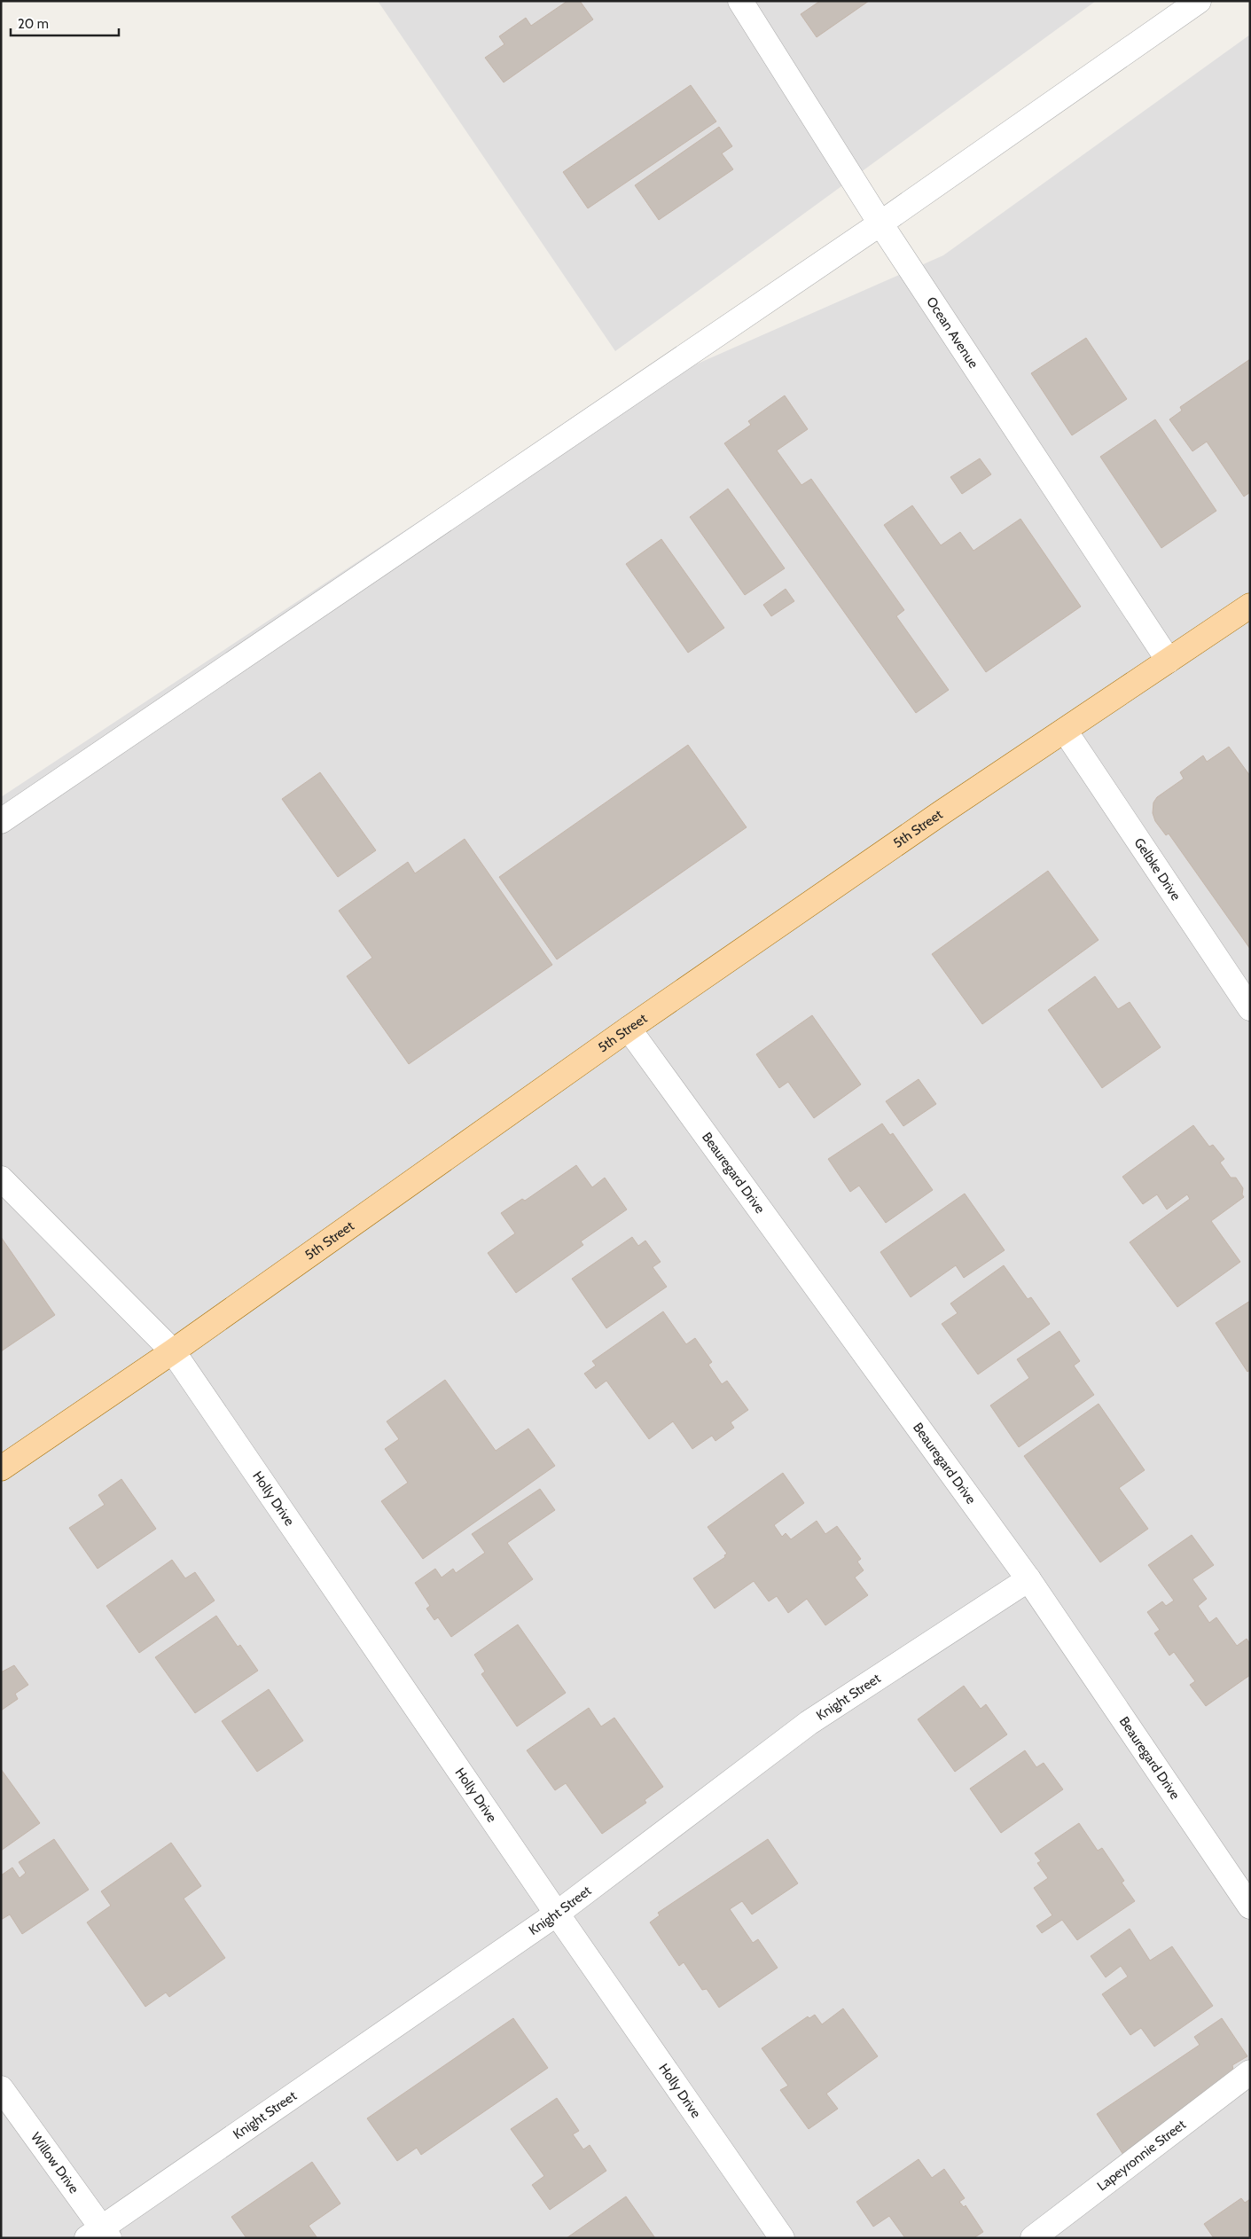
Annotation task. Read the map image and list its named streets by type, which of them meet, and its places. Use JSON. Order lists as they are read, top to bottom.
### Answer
{
  "streets": {
    "main road": ["5th Street"],
    "street": [
      "Ocean Avenue",
      "Gelbke Drive",
      "Beauregard Drive",
      "Holly Drive",
      "Knight Street",
      "Lapeyronnie Street",
      "Willow Drive"
    ]
  },
  "crossings": [
    ["Ocean Avenue", "5th Street"],
    ["5th Street", "Gelbke Drive"],
    ["5th Street", "Beauregard Drive"],
    ["5th Street", "Holly Drive"],
    ["Beauregard Drive", "Knight Street"],
    ["Holly Drive", "Knight Street"],
    ["Knight Street", "Willow Drive"]
  ],
  "scale_bar": "20 m"
}
